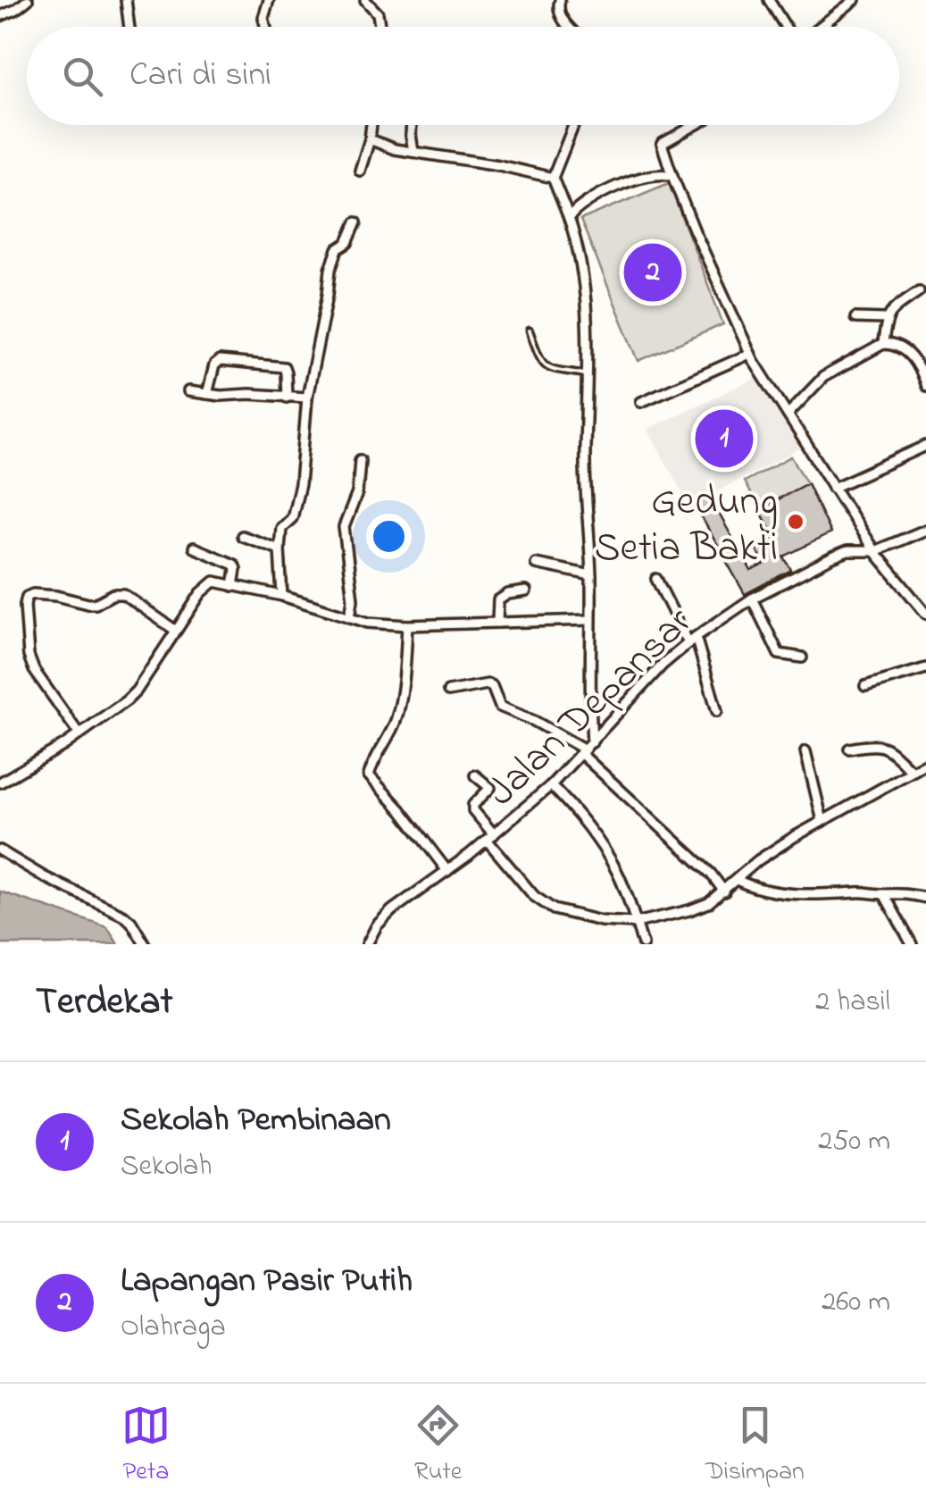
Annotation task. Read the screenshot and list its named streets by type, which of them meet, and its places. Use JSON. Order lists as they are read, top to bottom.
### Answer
{
  "streets": {
    "street": ["Jalan Depansar"]
  },
  "places": ["Gedung Setia Bakti"],
  "page": {
    "search": "Cari di sini",
    "pins": ["2", "1"],
    "heading": ["Terdekat", "2 hasil"],
    "list": [
      {
        "mark": "1",
        "name": "Sekolah Pembinaan",
        "note": "Sekolah",
        "value": "250 m"
      },
      {
        "mark": "2",
        "name": "Lapangan Pasir Putih",
        "note": "Olahraga",
        "value": "260 m"
      }
    ],
    "nav": ["Peta", "Rute", "Disimpan"]
  }
}
